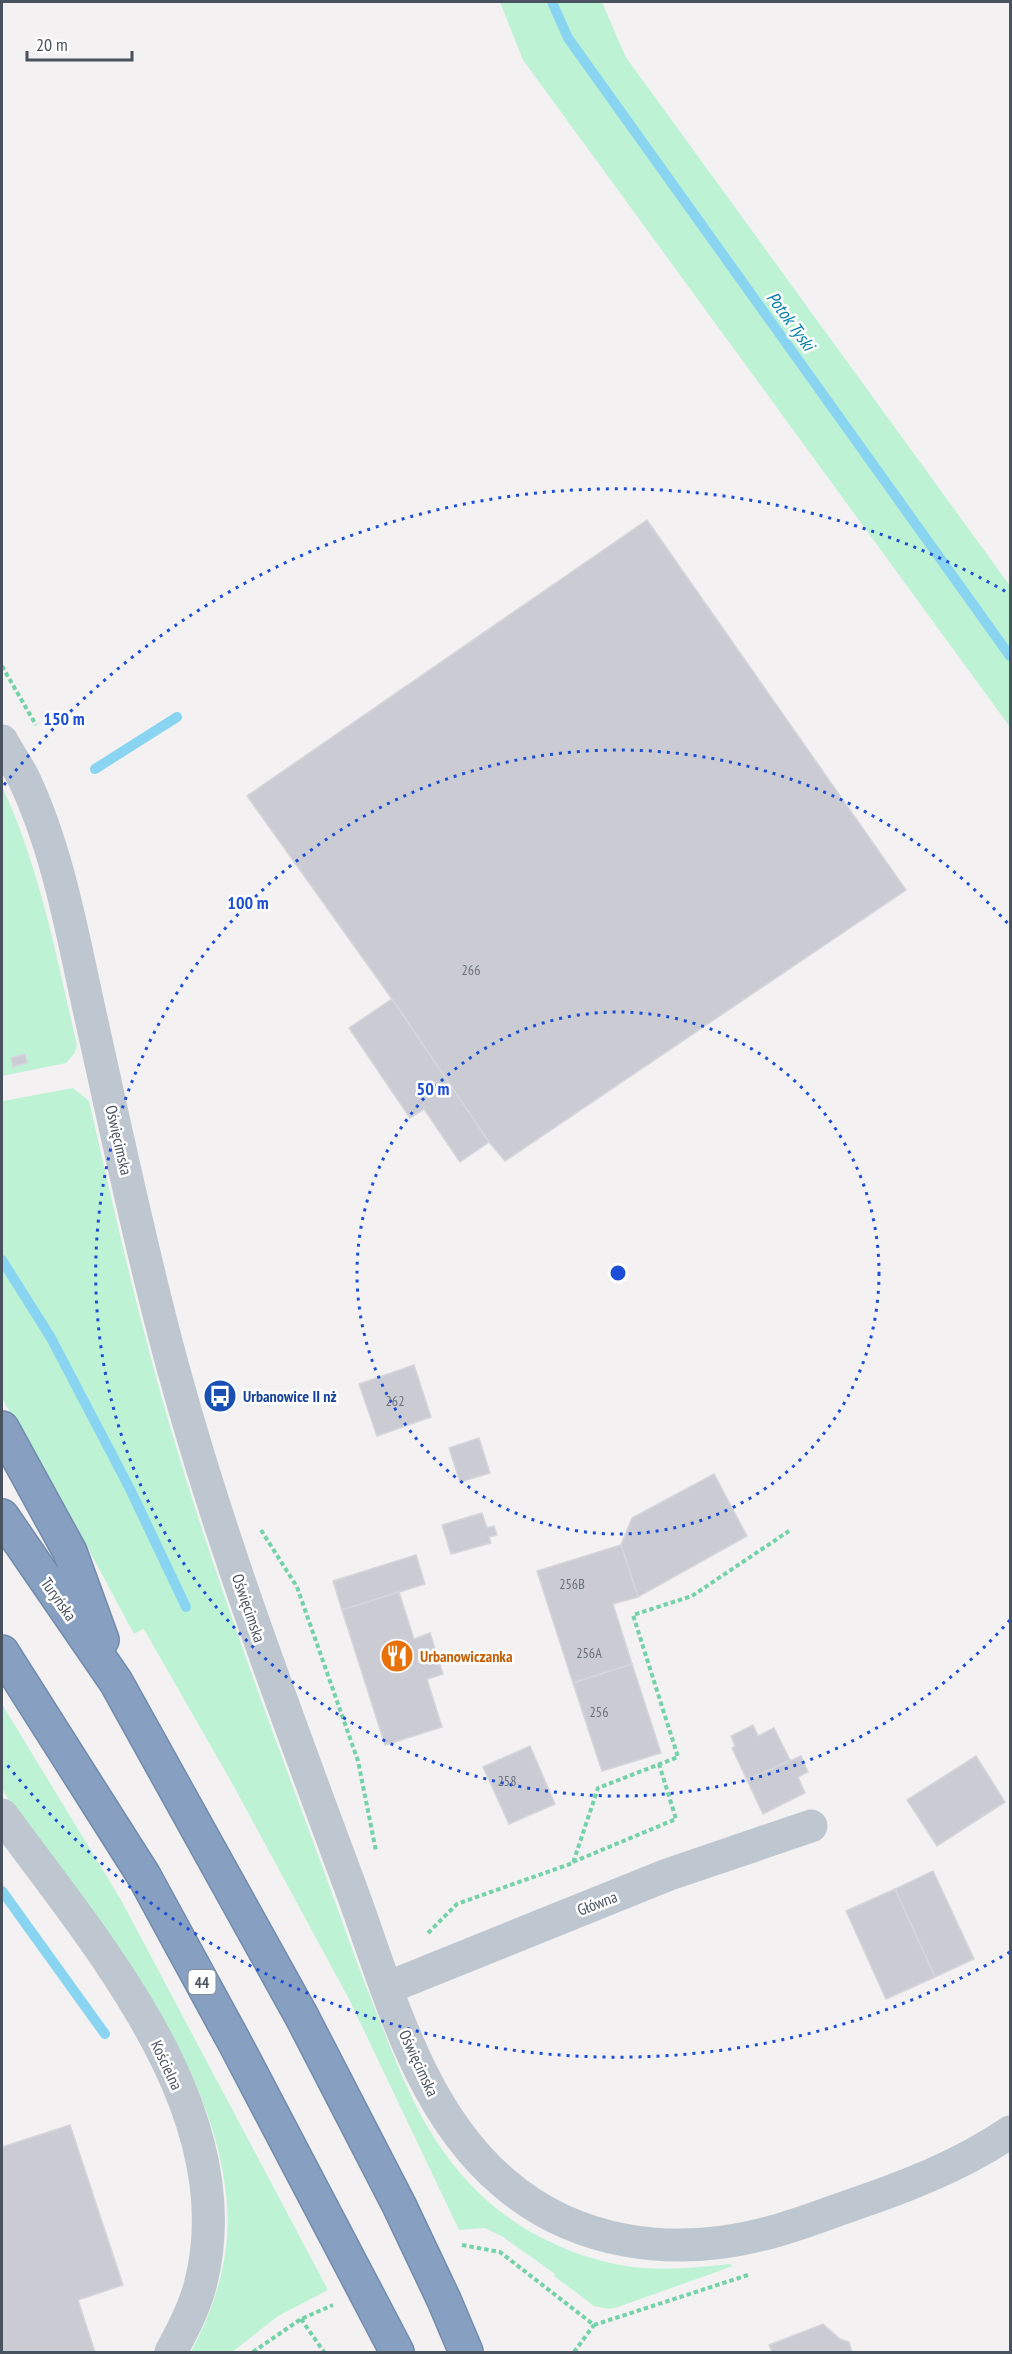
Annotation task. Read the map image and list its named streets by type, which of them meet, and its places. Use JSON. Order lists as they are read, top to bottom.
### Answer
{
  "streets": {
    "highway": ["Turyńska", "44"],
    "street": ["Oświęcimska", "Główna", "Kościelna"]
  },
  "crossings": [
    ["Oświęcimska", "Główna"]
  ],
  "water": ["Potok Tyski"],
  "places": {
    "bus stop": ["Urbanowice II nż"],
    "restaurant": ["Urbanowiczanka"]
  },
  "house_numbers": [
    "266",
    "262",
    "256B",
    "256A",
    "256",
    "258"
  ],
  "scale_bar": "20 m",
  "rings": ["150 m", "100 m", "50 m"]
}
